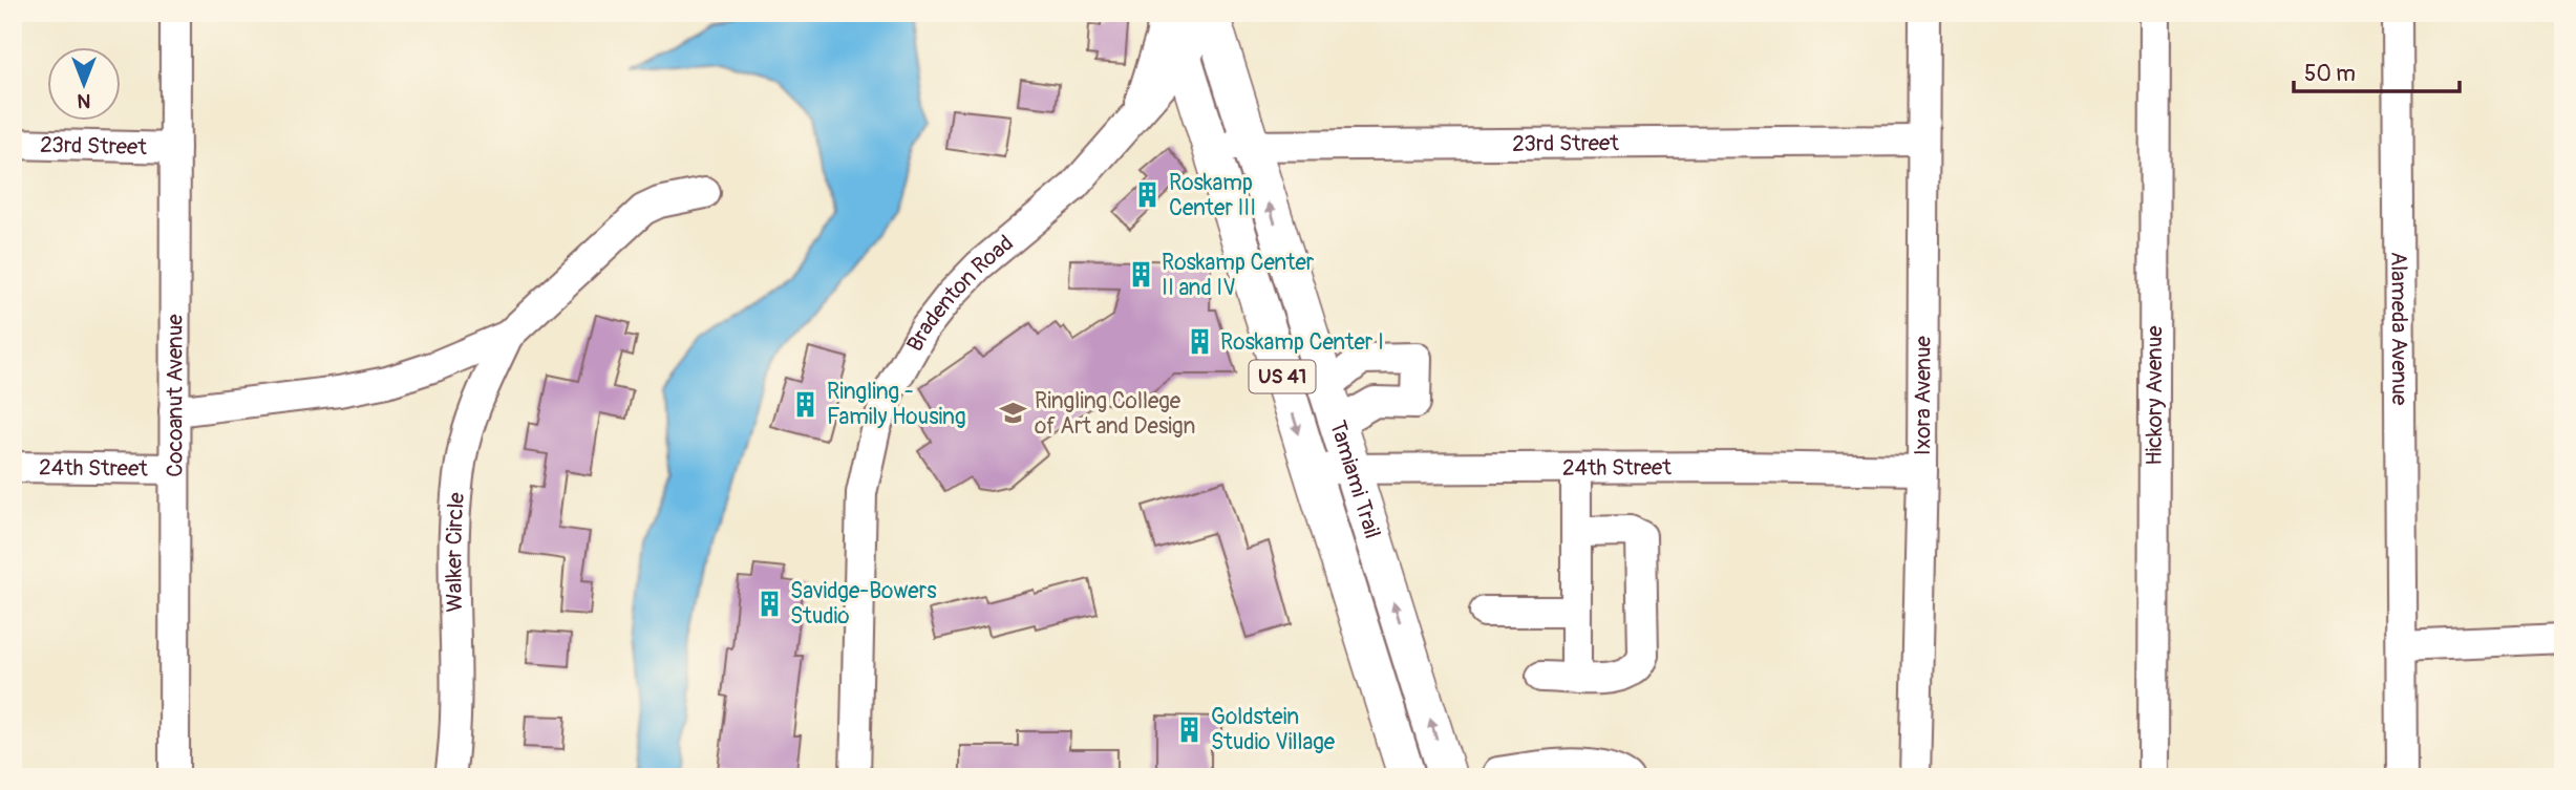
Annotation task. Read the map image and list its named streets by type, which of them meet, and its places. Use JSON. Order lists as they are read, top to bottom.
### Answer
{
  "streets": {
    "main road": ["US 41", "Tamiami Trail"],
    "street": [
      "23rd Street",
      "Bradenton Road",
      "Alameda Avenue",
      "Cocoanut Avenue",
      "Hickory Avenue",
      "Ixora Avenue",
      "24th Street",
      "Walker Circle"
    ]
  },
  "crossings": [
    ["23rd Street", "Cocoanut Avenue"],
    ["23rd Street", "Ixora Avenue"],
    ["23rd Street", "Tamiami Trail"],
    ["Bradenton Road", "Tamiami Trail"],
    ["Cocoanut Avenue", "24th Street"],
    ["Cocoanut Avenue", "Walker Circle"],
    ["Ixora Avenue", "24th Street"],
    ["24th Street", "Tamiami Trail"]
  ],
  "places": {
    "building": [
      "Roskamp Center III",
      "Roskamp Center II and IV",
      "Roskamp Center I",
      "Ringling - Family Housing",
      "Savidge-Bowers Studio",
      "Goldstein Studio Village"
    ],
    "school or university": ["Ringling College of Art and Design"]
  },
  "scale_bar": "50 m",
  "north": "bottom"
}
